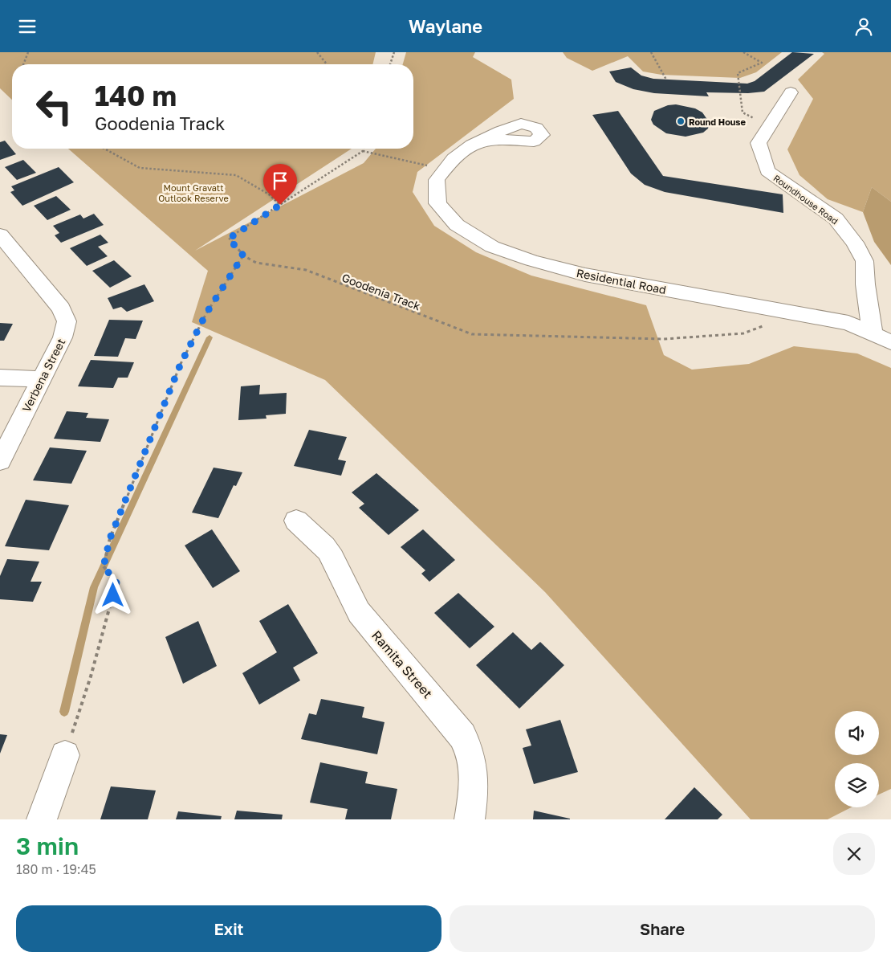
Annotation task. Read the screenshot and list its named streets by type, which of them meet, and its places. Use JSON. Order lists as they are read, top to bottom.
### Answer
{
  "streets": {
    "street": [
      "Roundhouse Road",
      "Residential Road",
      "Verbena Street",
      "Ramita Street"
    ],
    "path": ["Goodenia Track"]
  },
  "crossings": [
    ["Roundhouse Road", "Residential Road"],
    ["Residential Road", "Goodenia Track"]
  ],
  "parks": ["Mount Gravatt Outlook Reserve"],
  "places": ["Round House"],
  "page": {
    "header": "Waylane",
    "turn": ["140 m", "Goodenia Track"],
    "heading": ["3 min", "180 m · 19:45"],
    "buttons": ["Exit", "Share"]
  }
}
